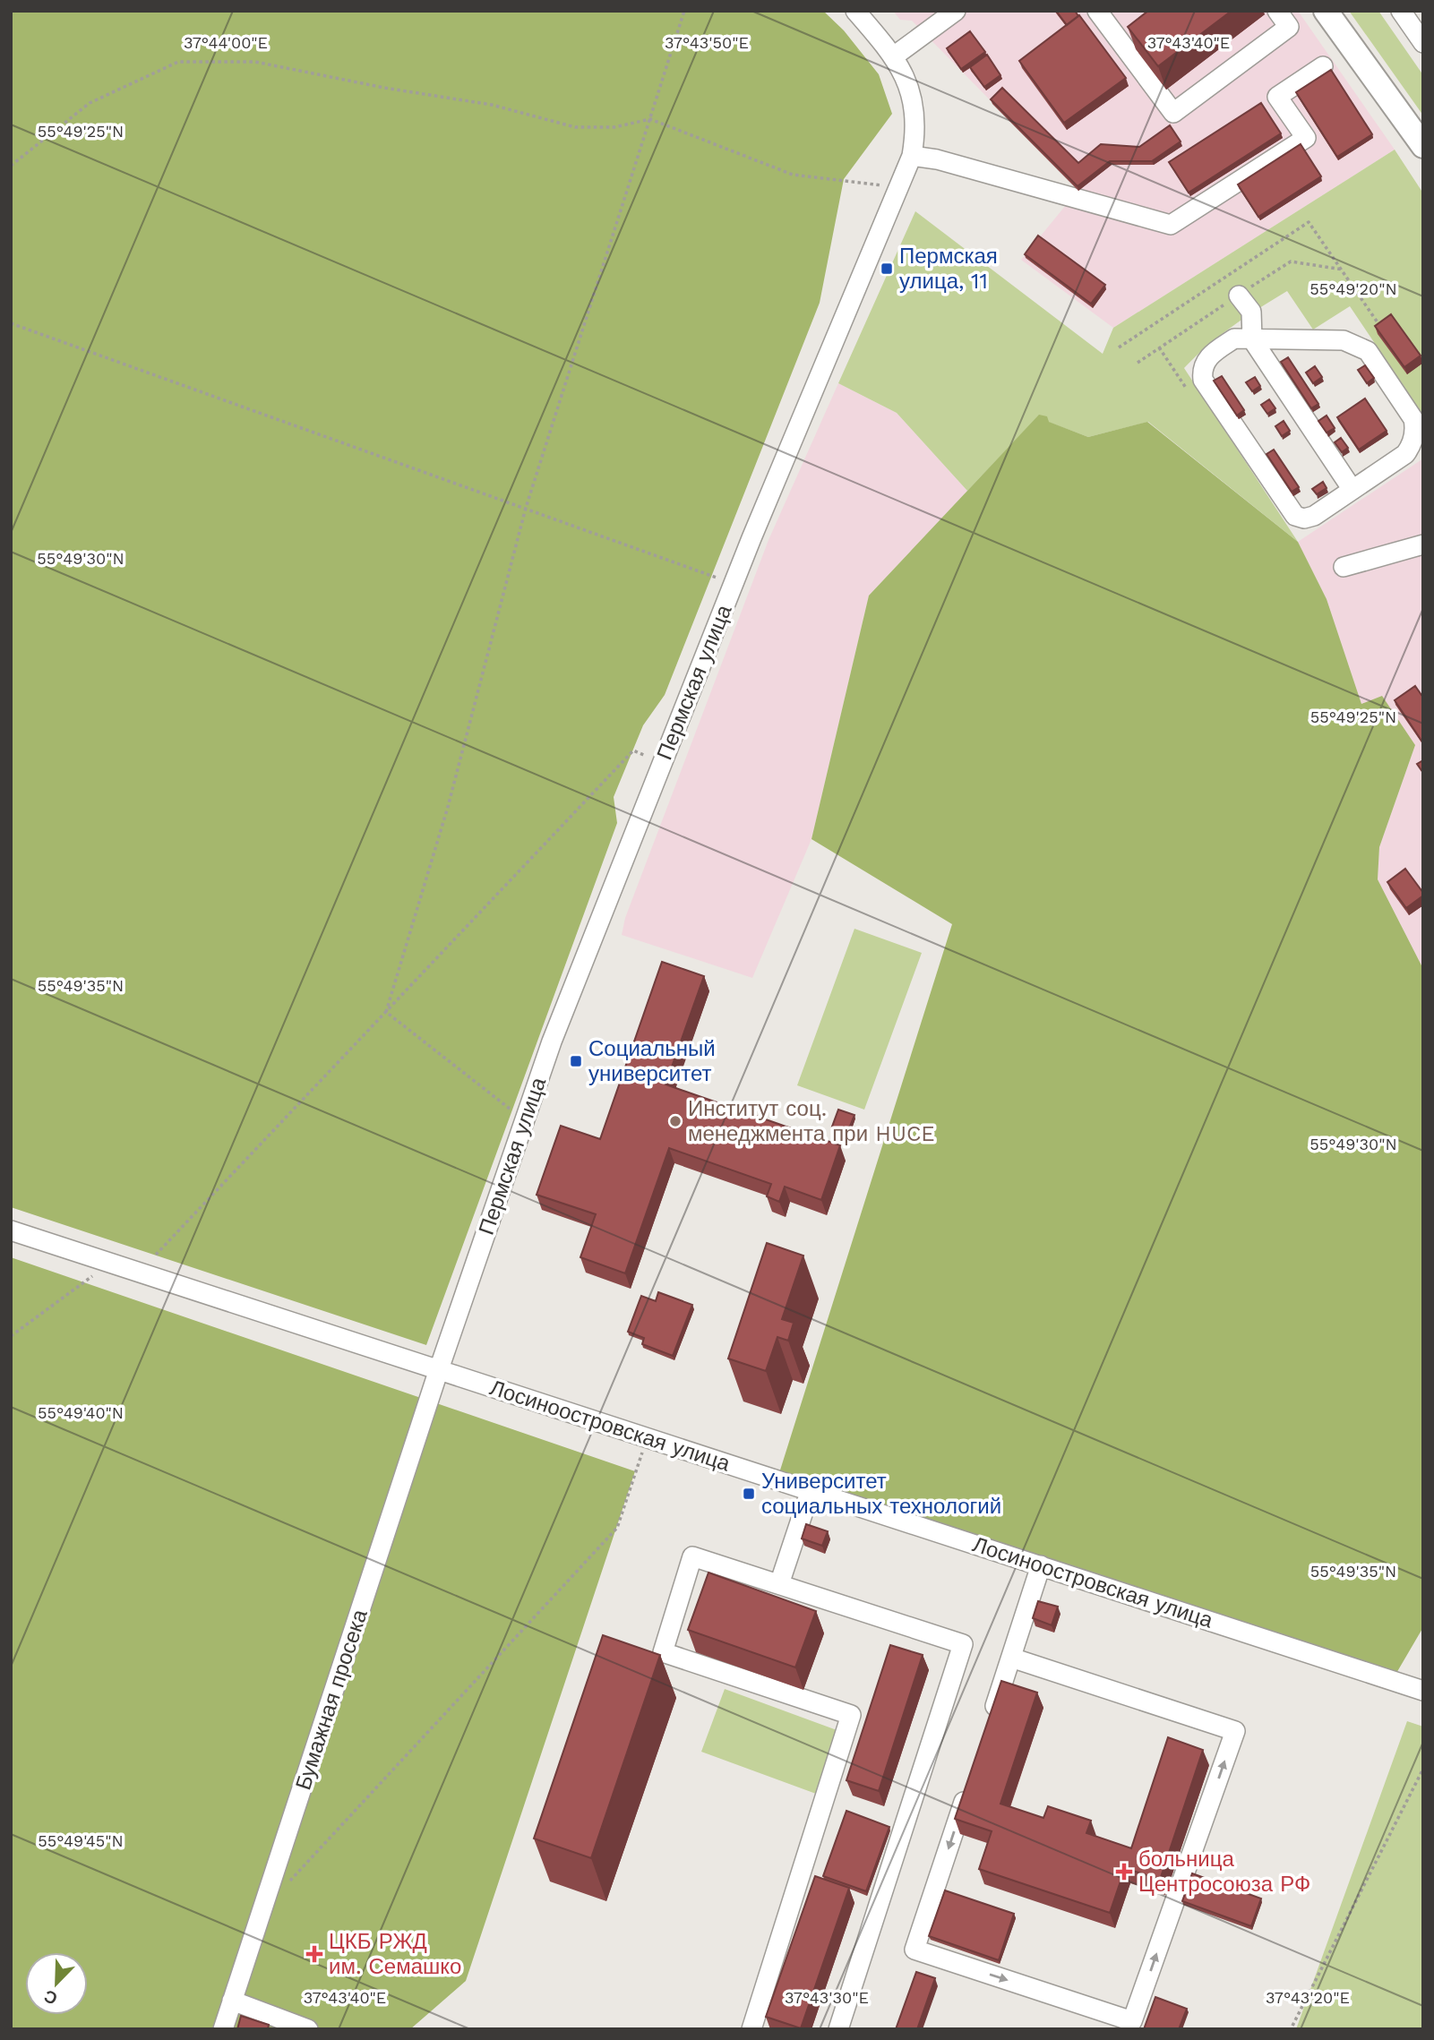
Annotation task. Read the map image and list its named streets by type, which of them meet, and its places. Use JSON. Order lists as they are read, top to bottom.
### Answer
{
  "streets": {
    "street": ["Пермская улица", "Лосиноостровская улица", "Бумажная просека"]
  },
  "crossings": [
    ["Пермская улица", "Лосиноостровская улица"],
    ["Пермская улица", "Бумажная просека"],
    ["Лосиноостровская улица", "Бумажная просека"]
  ],
  "places": {
    "transit": ["Пермская улица, 11", "Социальный университет", "Университет социальных технологий"],
    "other": ["Институт соц. менеджмента при HUCE"],
    "health": ["больница Центросоюза РФ", "ЦКБ РЖД им. Семашко"]
  },
  "north": "bottom left",
  "coordinates": [
    "37°44'00\"E",
    "37°43'50\"E",
    "37°43'40\"E",
    "55°49'25\"N",
    "55°49'20\"N",
    "55°49'30\"N",
    "55°49'35\"N",
    "55°49'40\"N",
    "55°49'45\"N",
    "37°43'30\"E",
    "37°43'20\"E"
  ]
}
